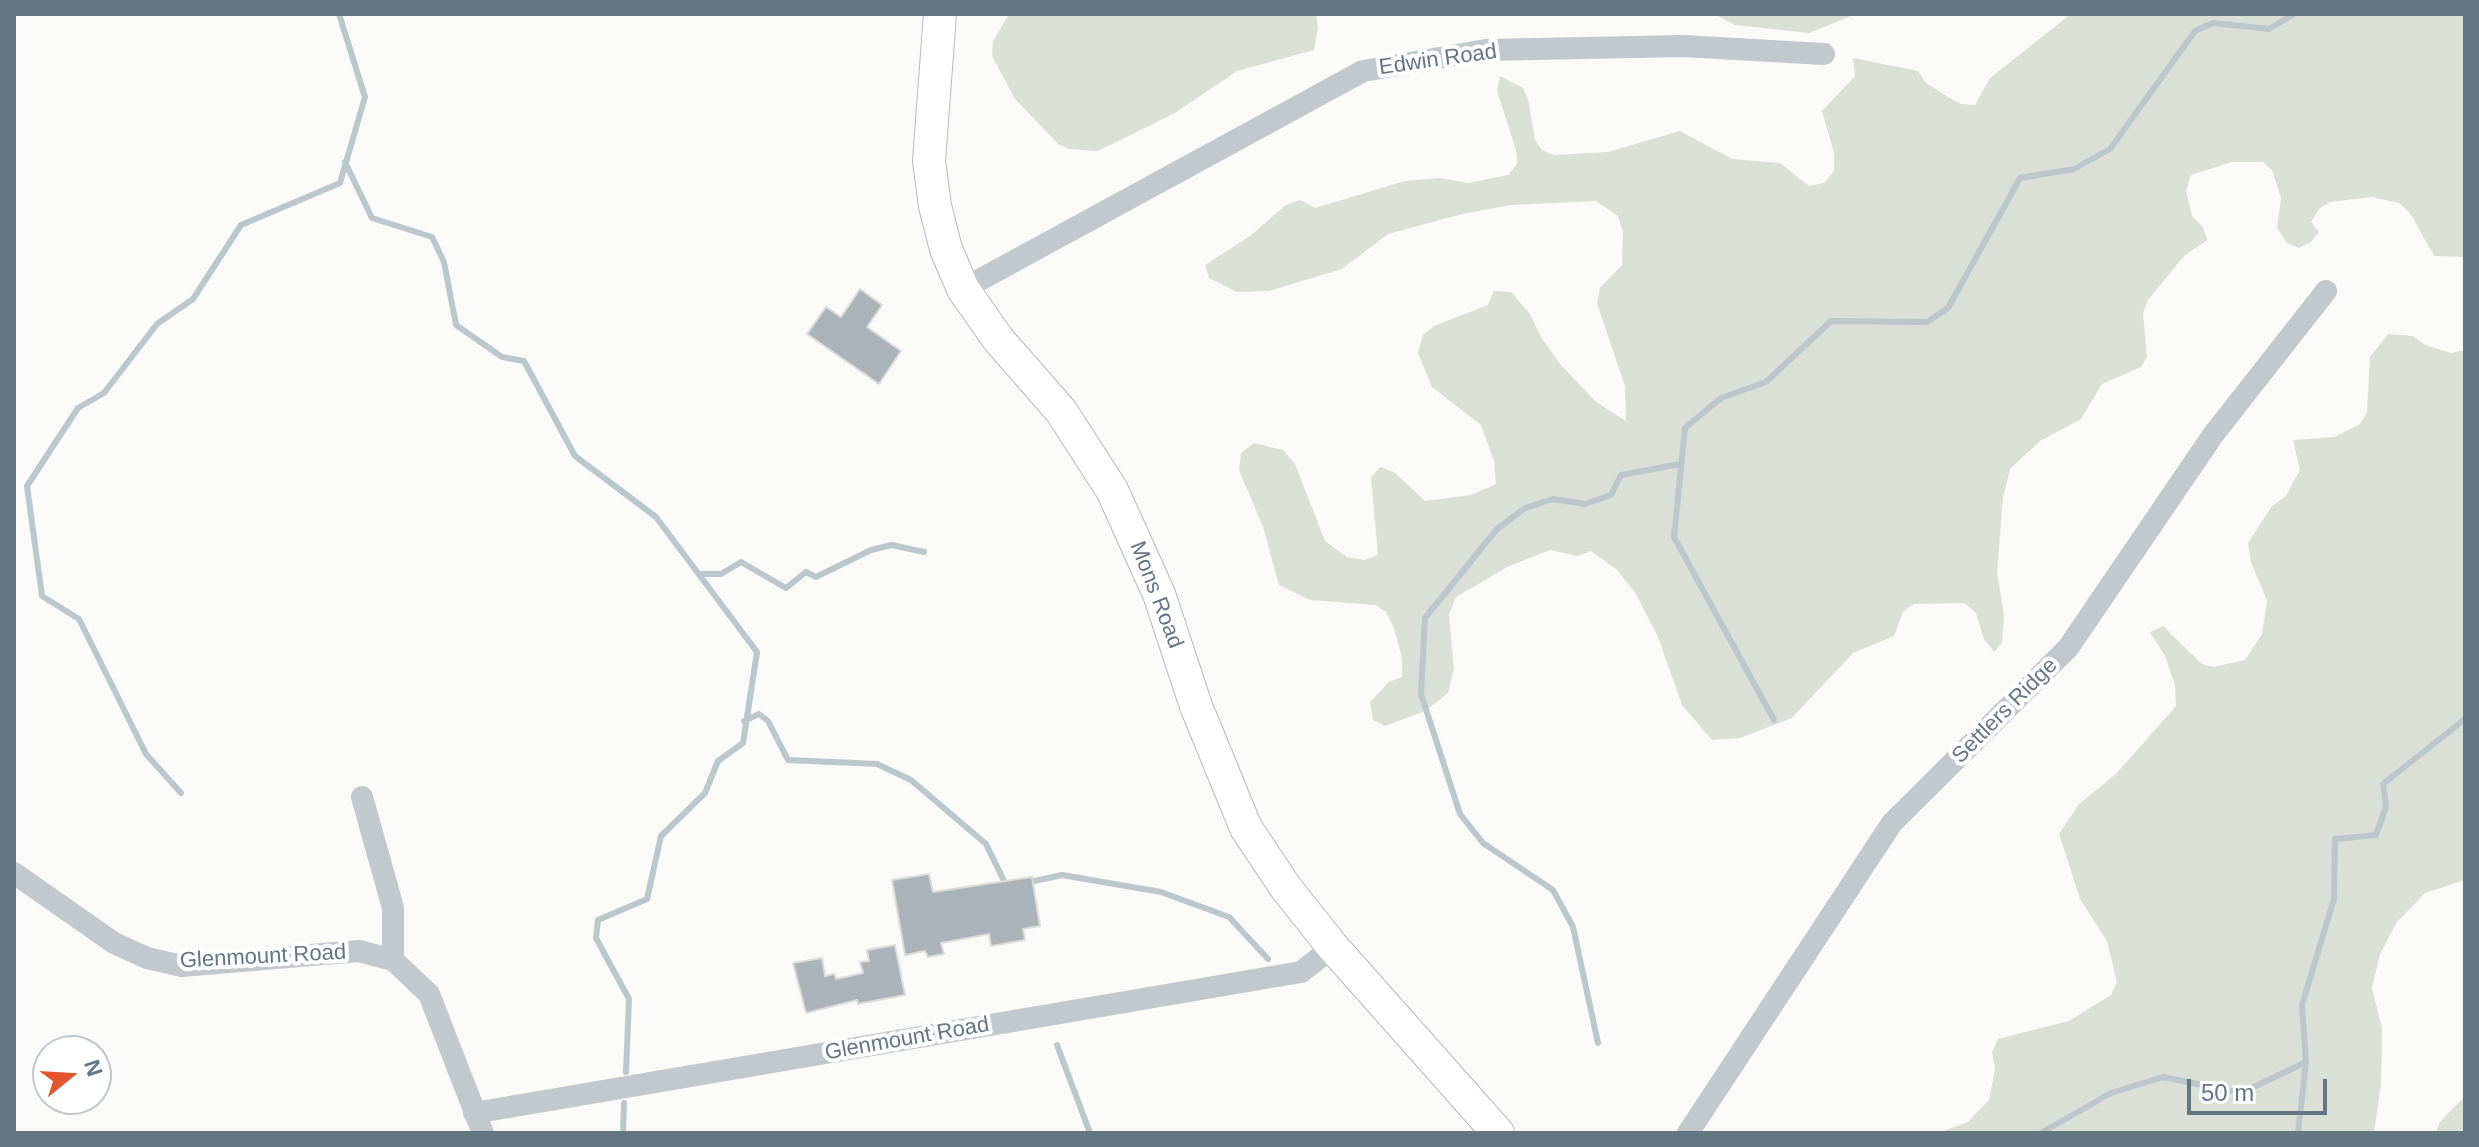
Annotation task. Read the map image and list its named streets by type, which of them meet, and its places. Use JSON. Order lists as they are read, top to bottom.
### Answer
{
  "streets": {
    "main road": ["Mons Road"],
    "street": ["Edwin Road", "Settlers Ridge", "Glenmount Road"]
  },
  "crossings": [
    ["Edwin Road", "Mons Road"],
    ["Mons Road", "Glenmount Road"]
  ],
  "scale_bar": "50 m",
  "north": "right"
}
